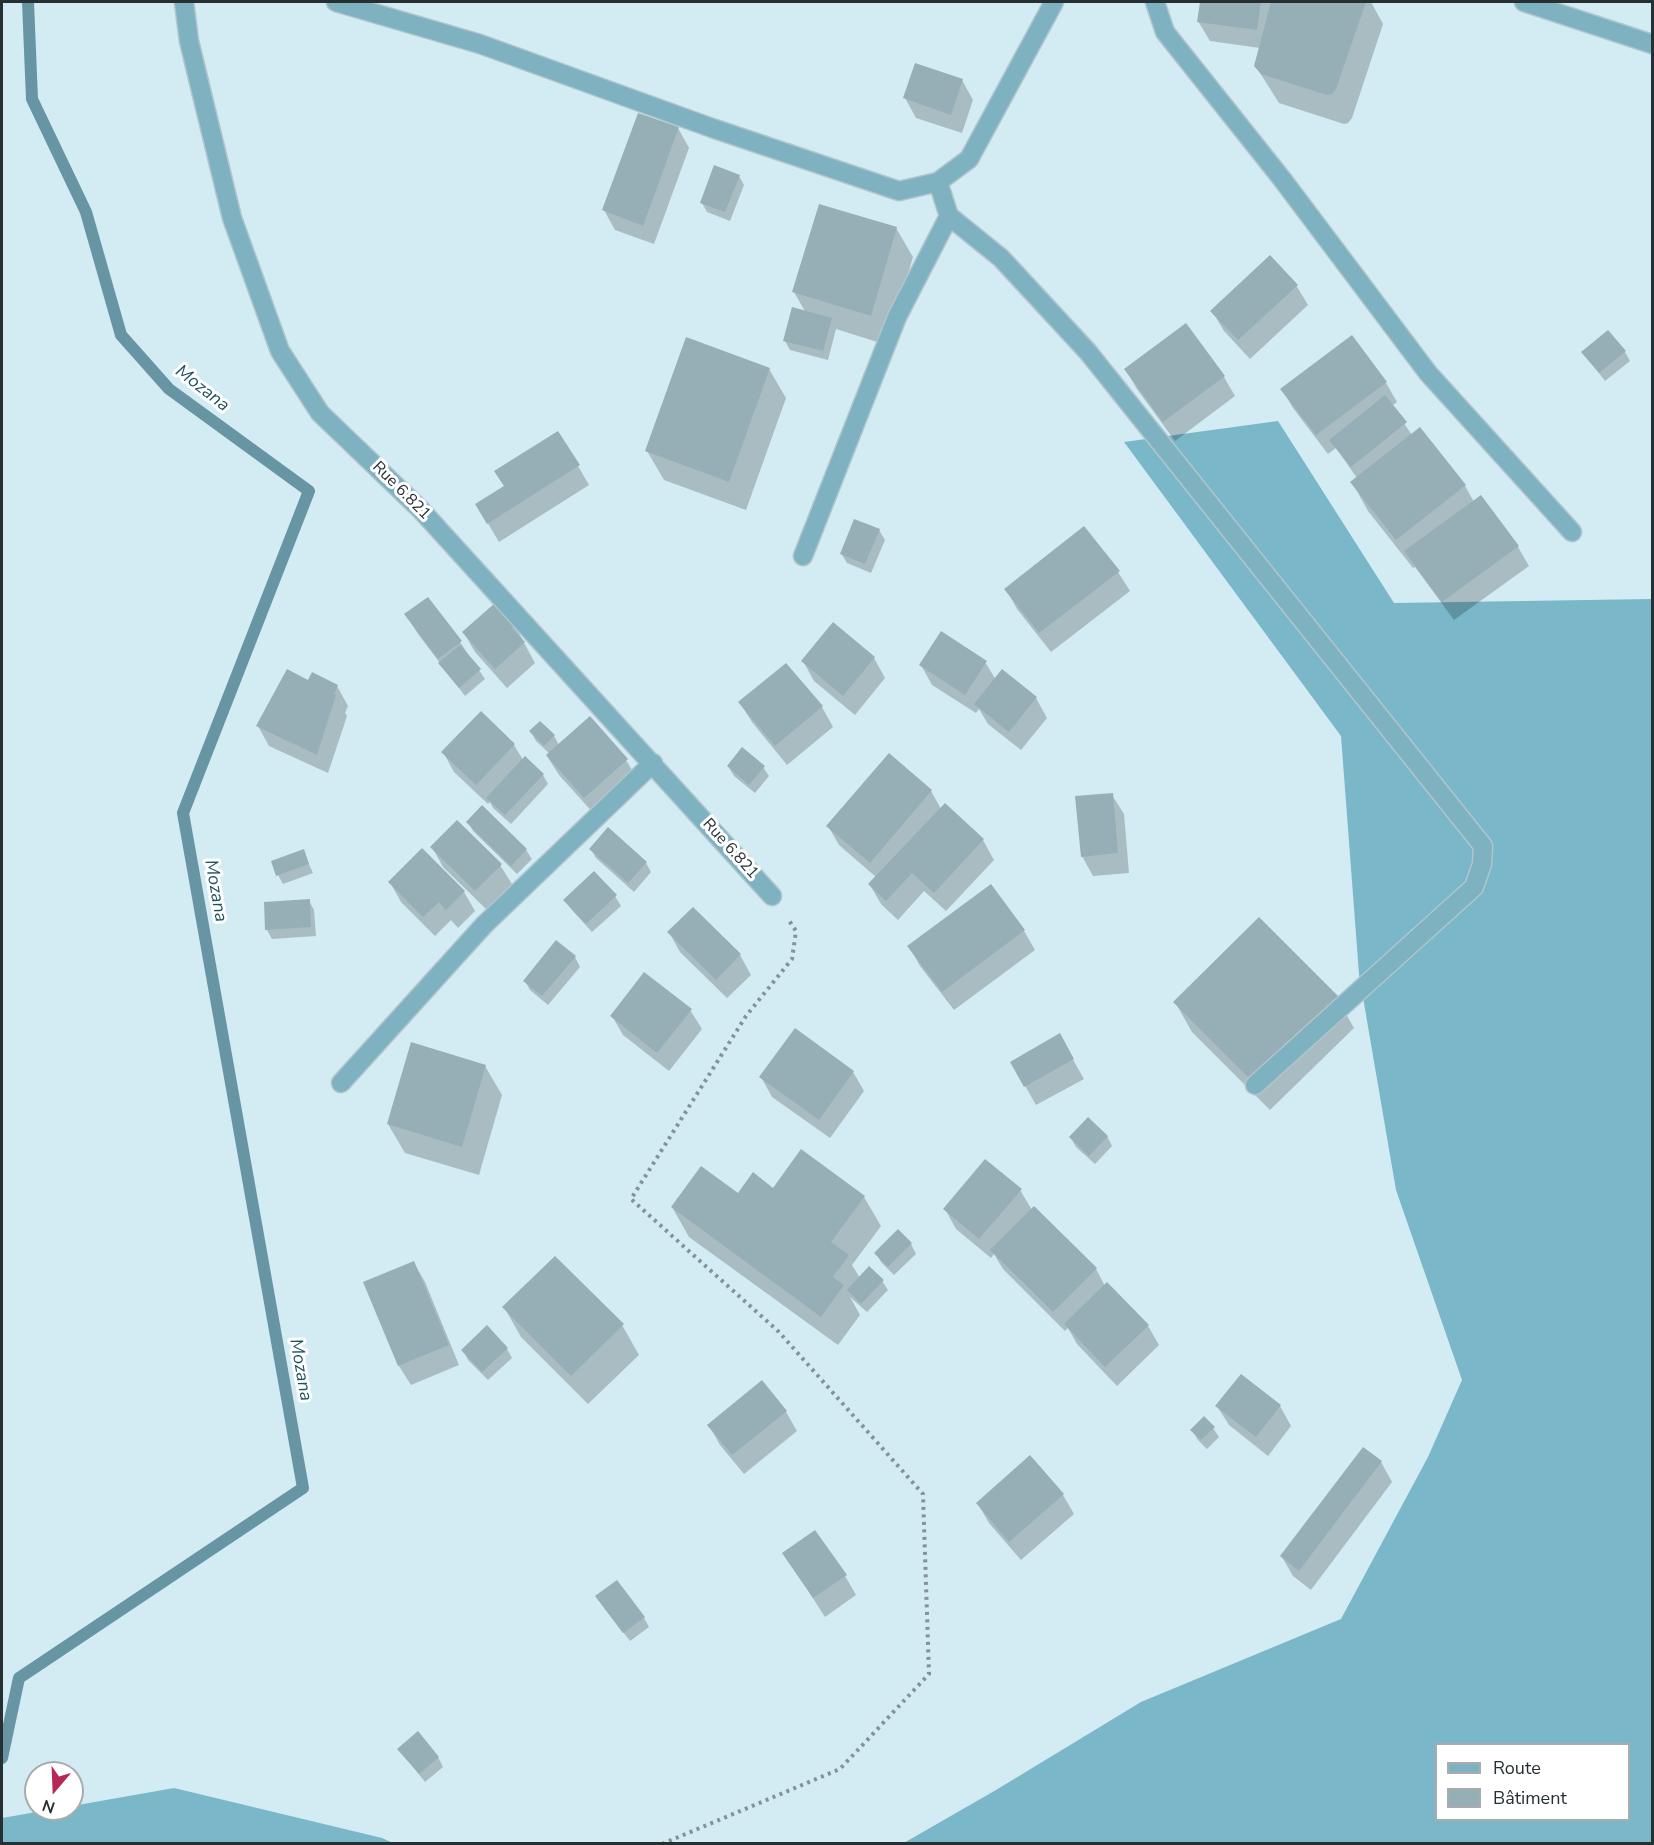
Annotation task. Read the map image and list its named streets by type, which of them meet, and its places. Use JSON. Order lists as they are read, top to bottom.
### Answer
{
  "streets": {
    "street": ["Rue 6.821"]
  },
  "water": ["Mozana"],
  "legend": ["Route", "Bâtiment"],
  "north": "bottom"
}
